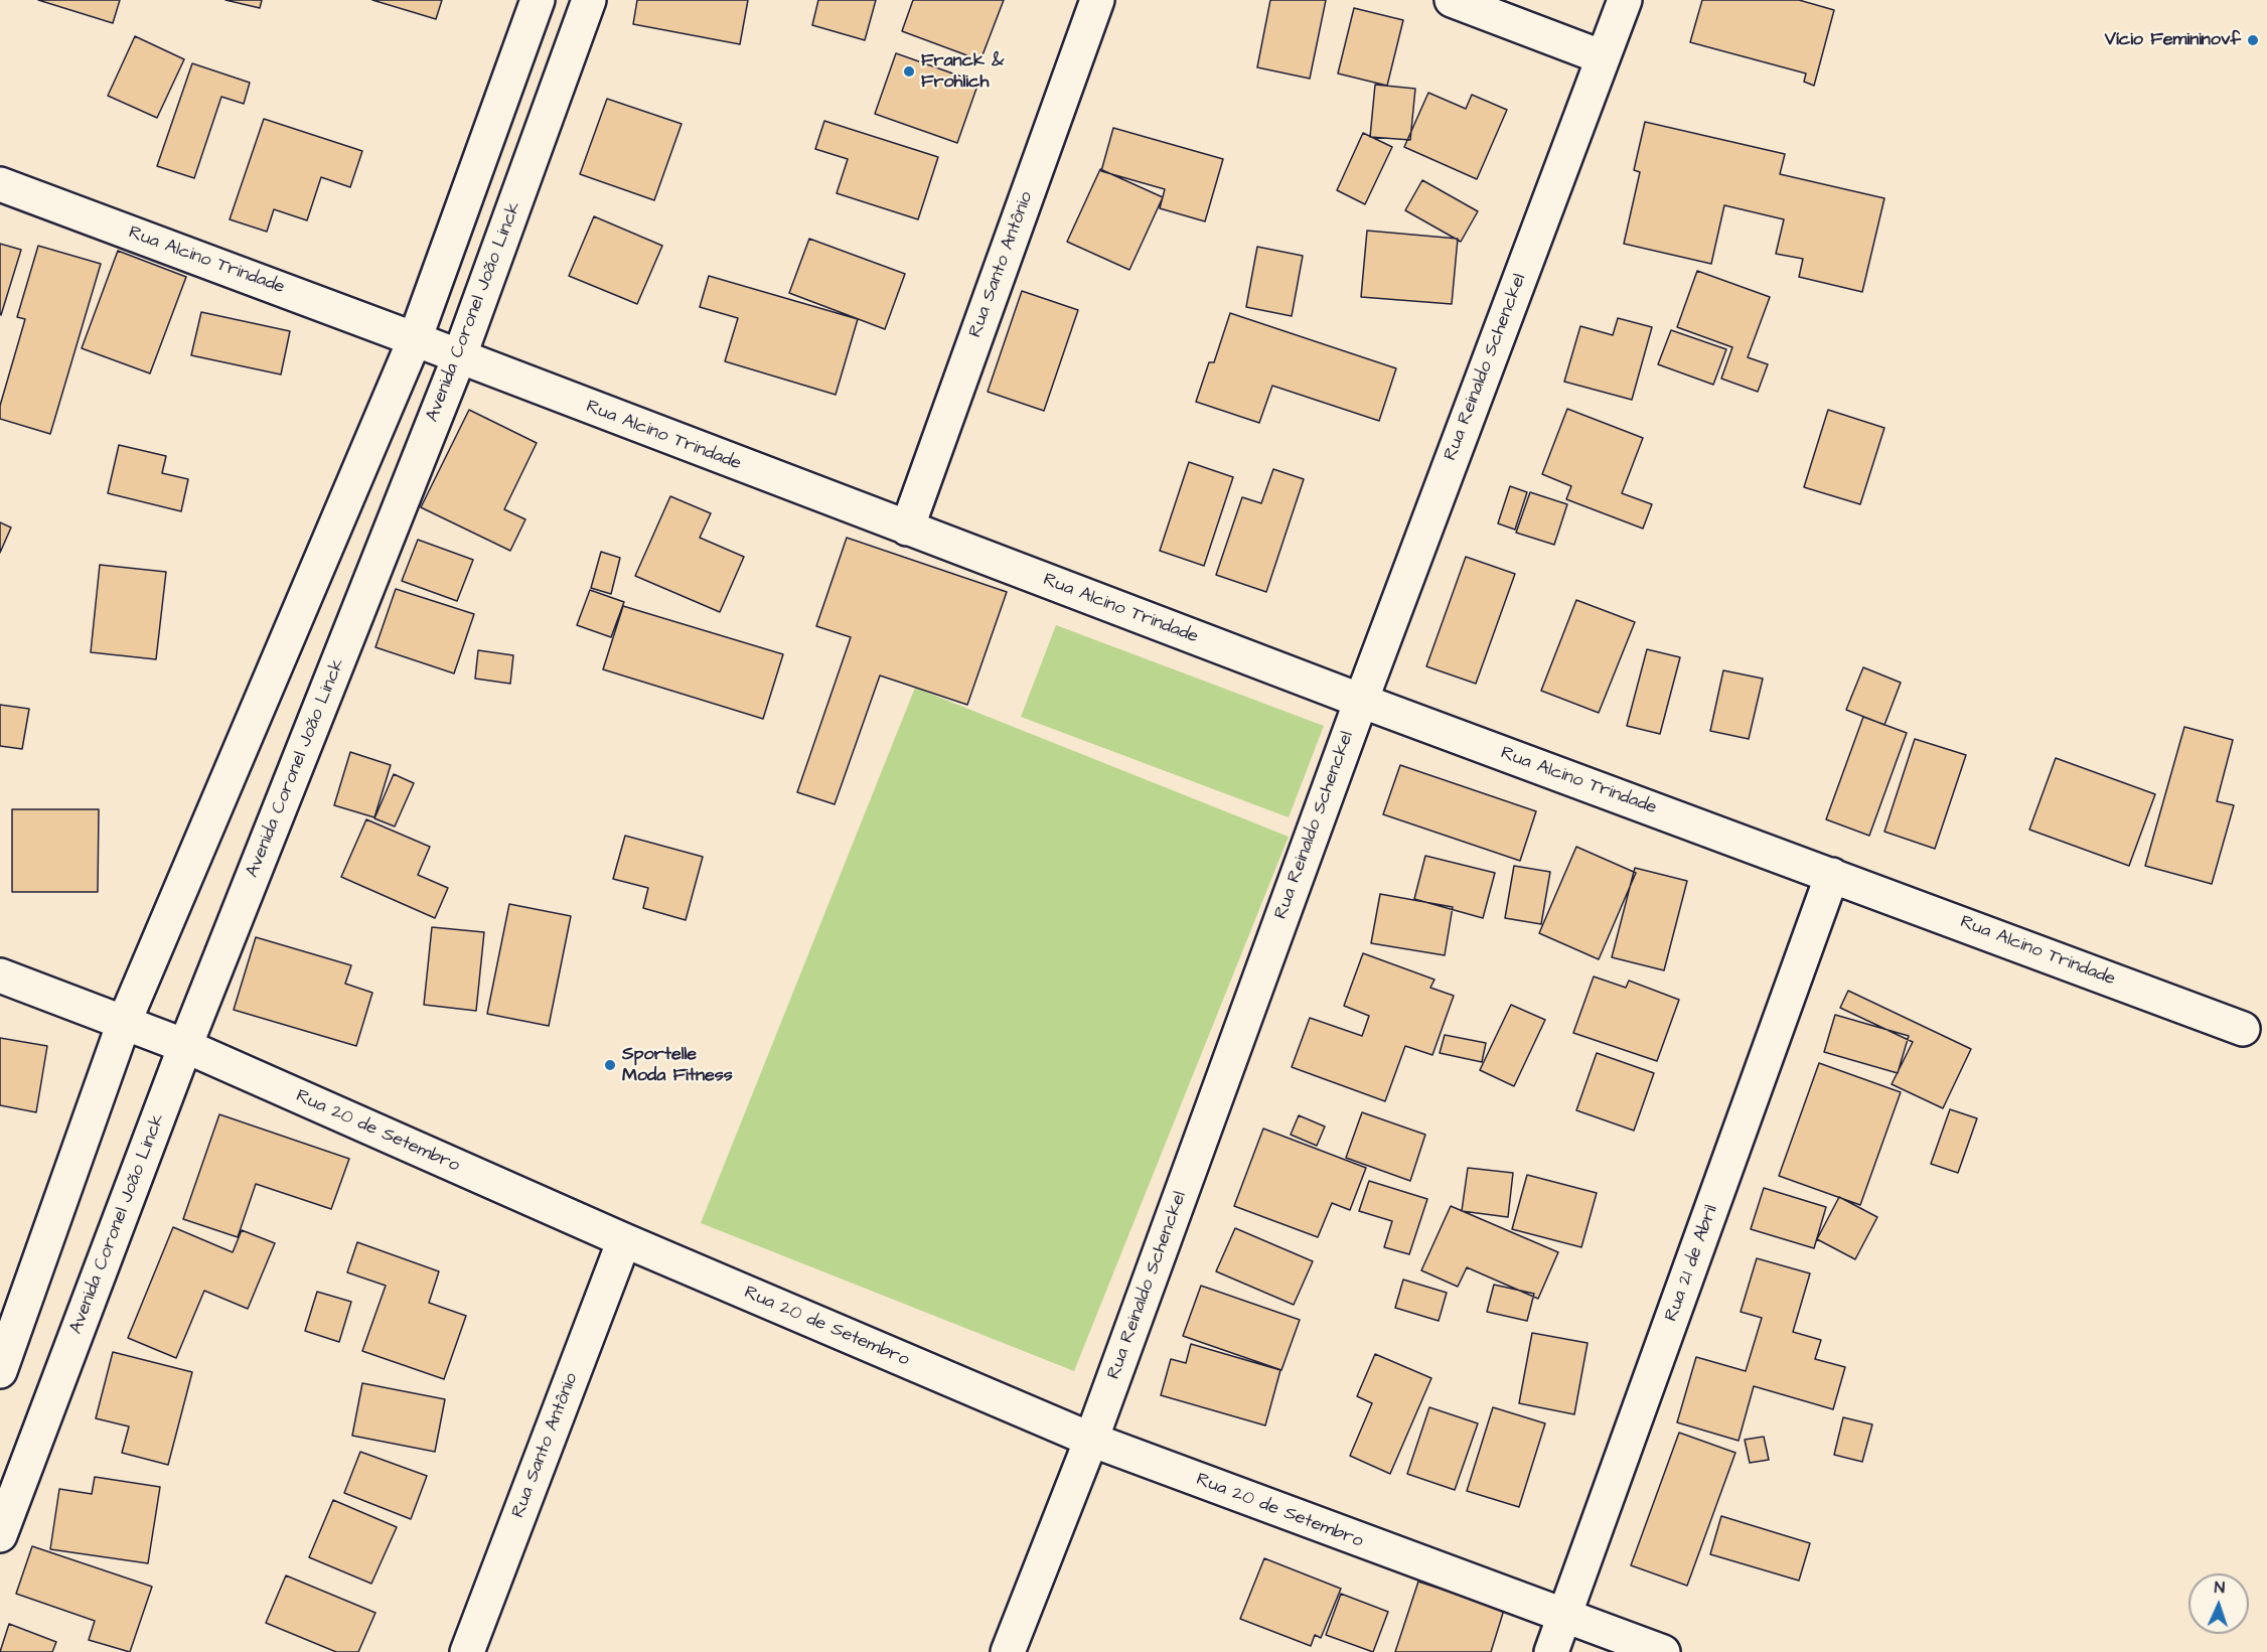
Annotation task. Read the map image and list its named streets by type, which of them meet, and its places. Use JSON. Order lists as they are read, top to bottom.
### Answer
{
  "streets": {
    "street": [
      "Rua Alcino Trindade",
      "Rua Santo Antônio",
      "Avenida Coronel João Linck",
      "Rua Reinaldo Schenckel",
      "Rua 20 de Setembro",
      "Rua 21 de Abril"
    ]
  },
  "crossings": [
    ["Rua Alcino Trindade", "Rua Santo Antônio"],
    ["Rua Alcino Trindade", "Avenida Coronel João Linck"],
    ["Rua Alcino Trindade", "Rua Reinaldo Schenckel"],
    ["Rua Alcino Trindade", "Rua 21 de Abril"],
    ["Rua Santo Antônio", "Rua 20 de Setembro"],
    ["Avenida Coronel João Linck", "Rua 20 de Setembro"],
    ["Rua Reinaldo Schenckel", "Rua 20 de Setembro"],
    ["Rua 20 de Setembro", "Rua 21 de Abril"]
  ],
  "places": ["Vício Femininovf", "Franck & Frohlich", "Sportelle Moda Fitness"],
  "north": "top"
}
